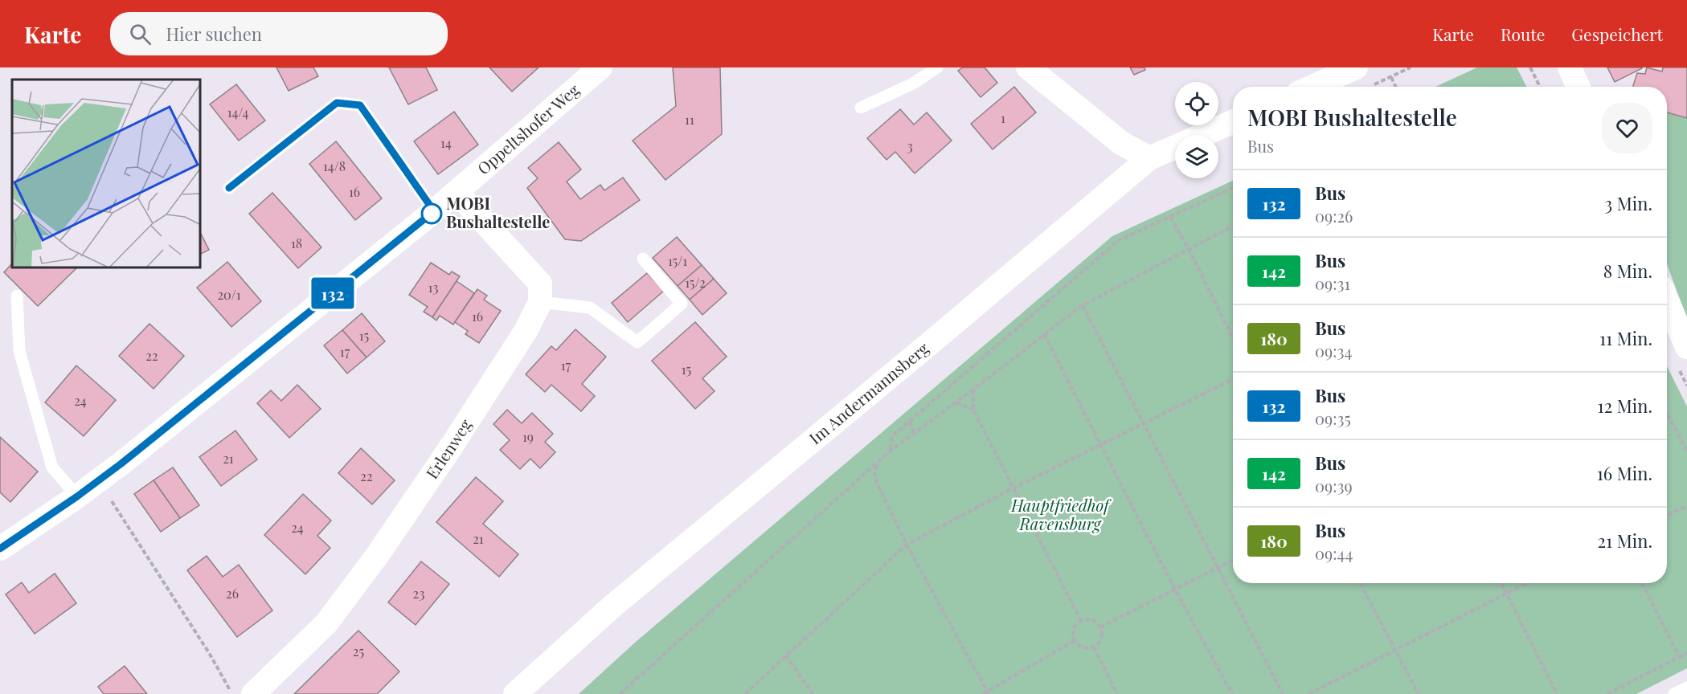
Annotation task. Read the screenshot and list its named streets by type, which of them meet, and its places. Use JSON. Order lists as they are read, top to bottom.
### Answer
{
  "streets": {
    "street": ["Oppeltshofer Weg", "Im Andermannsberg", "Erlenweg"]
  },
  "parks": ["Hauptfriedhof Ravensburg"],
  "places": ["MOBI Bushaltestelle"],
  "lines": ["bus line 132"],
  "house_numbers": [
    "14/4",
    "1",
    "11",
    "14",
    "3",
    "14/8",
    "16",
    "18",
    "15/1",
    "15/2",
    "13",
    "20/1",
    "16",
    "15",
    "17",
    "22",
    "17",
    "15",
    "24",
    "19",
    "21",
    "22",
    "24",
    "21",
    "26",
    "23",
    "25"
  ],
  "page": {
    "header": "Karte",
    "search": "Hier suchen",
    "nav": ["Karte", "Route", "Gespeichert"],
    "on_map": "132",
    "heading": ["MOBI Bushaltestelle", "Bus"],
    "list": [
      {
        "mark": "132",
        "name": "Bus",
        "note": "09:26",
        "value": "3 Min."
      },
      {
        "mark": "142",
        "name": "Bus",
        "note": "09:31",
        "value": "8 Min."
      },
      {
        "mark": "180",
        "name": "Bus",
        "note": "09:34",
        "value": "11 Min."
      },
      {
        "mark": "132",
        "name": "Bus",
        "note": "09:35",
        "value": "12 Min."
      },
      {
        "mark": "142",
        "name": "Bus",
        "note": "09:39",
        "value": "16 Min."
      },
      {
        "mark": "180",
        "name": "Bus",
        "note": "09:44",
        "value": "21 Min."
      }
    ]
  }
}
